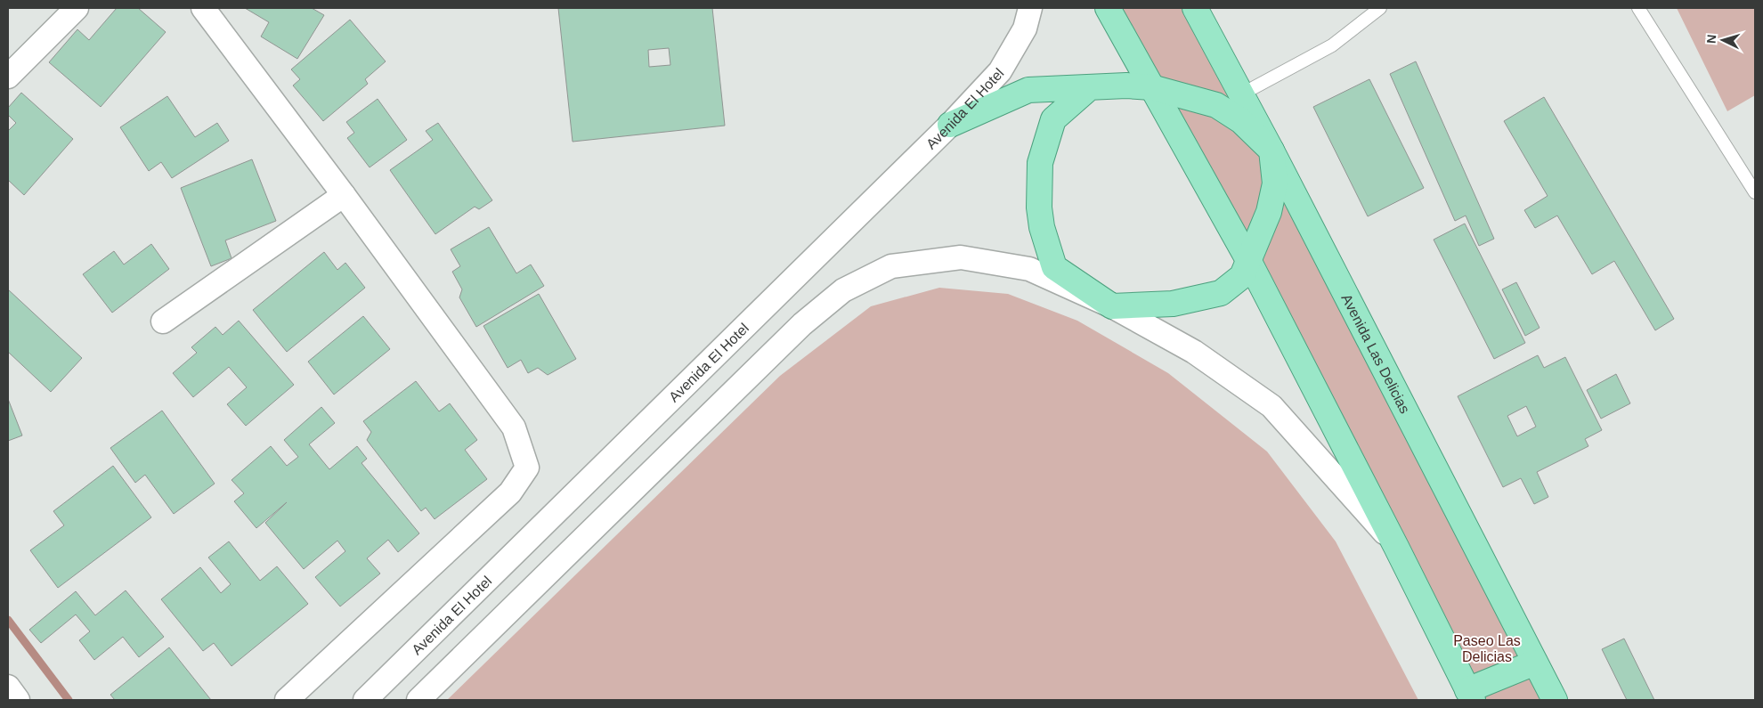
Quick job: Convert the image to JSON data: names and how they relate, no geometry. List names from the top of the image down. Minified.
{"streets":{"main road":["Avenida Las Delicias"],"street":["Avenida El Hotel"]},"parks":["Paseo Las Delicias"],"north":"left"}
